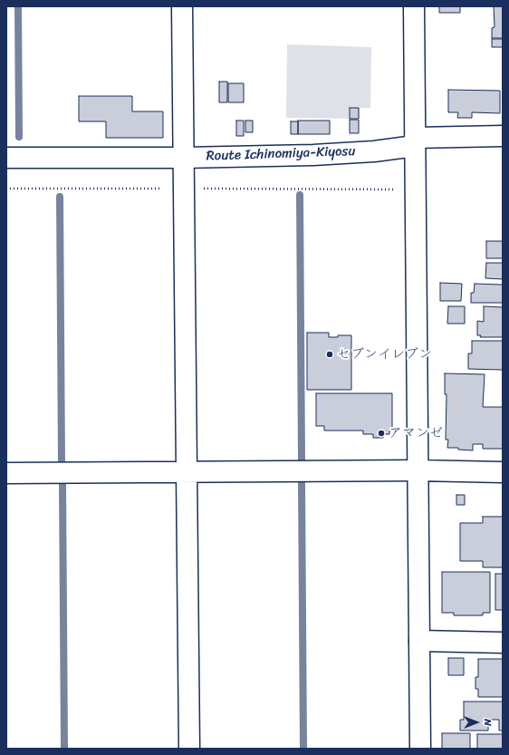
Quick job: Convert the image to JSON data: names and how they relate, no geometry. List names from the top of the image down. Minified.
{"streets":{"street":["Route Ichinomiya-Kiyosu"]},"places":["セブンイレブン","アマンゼ"],"north":"right"}
